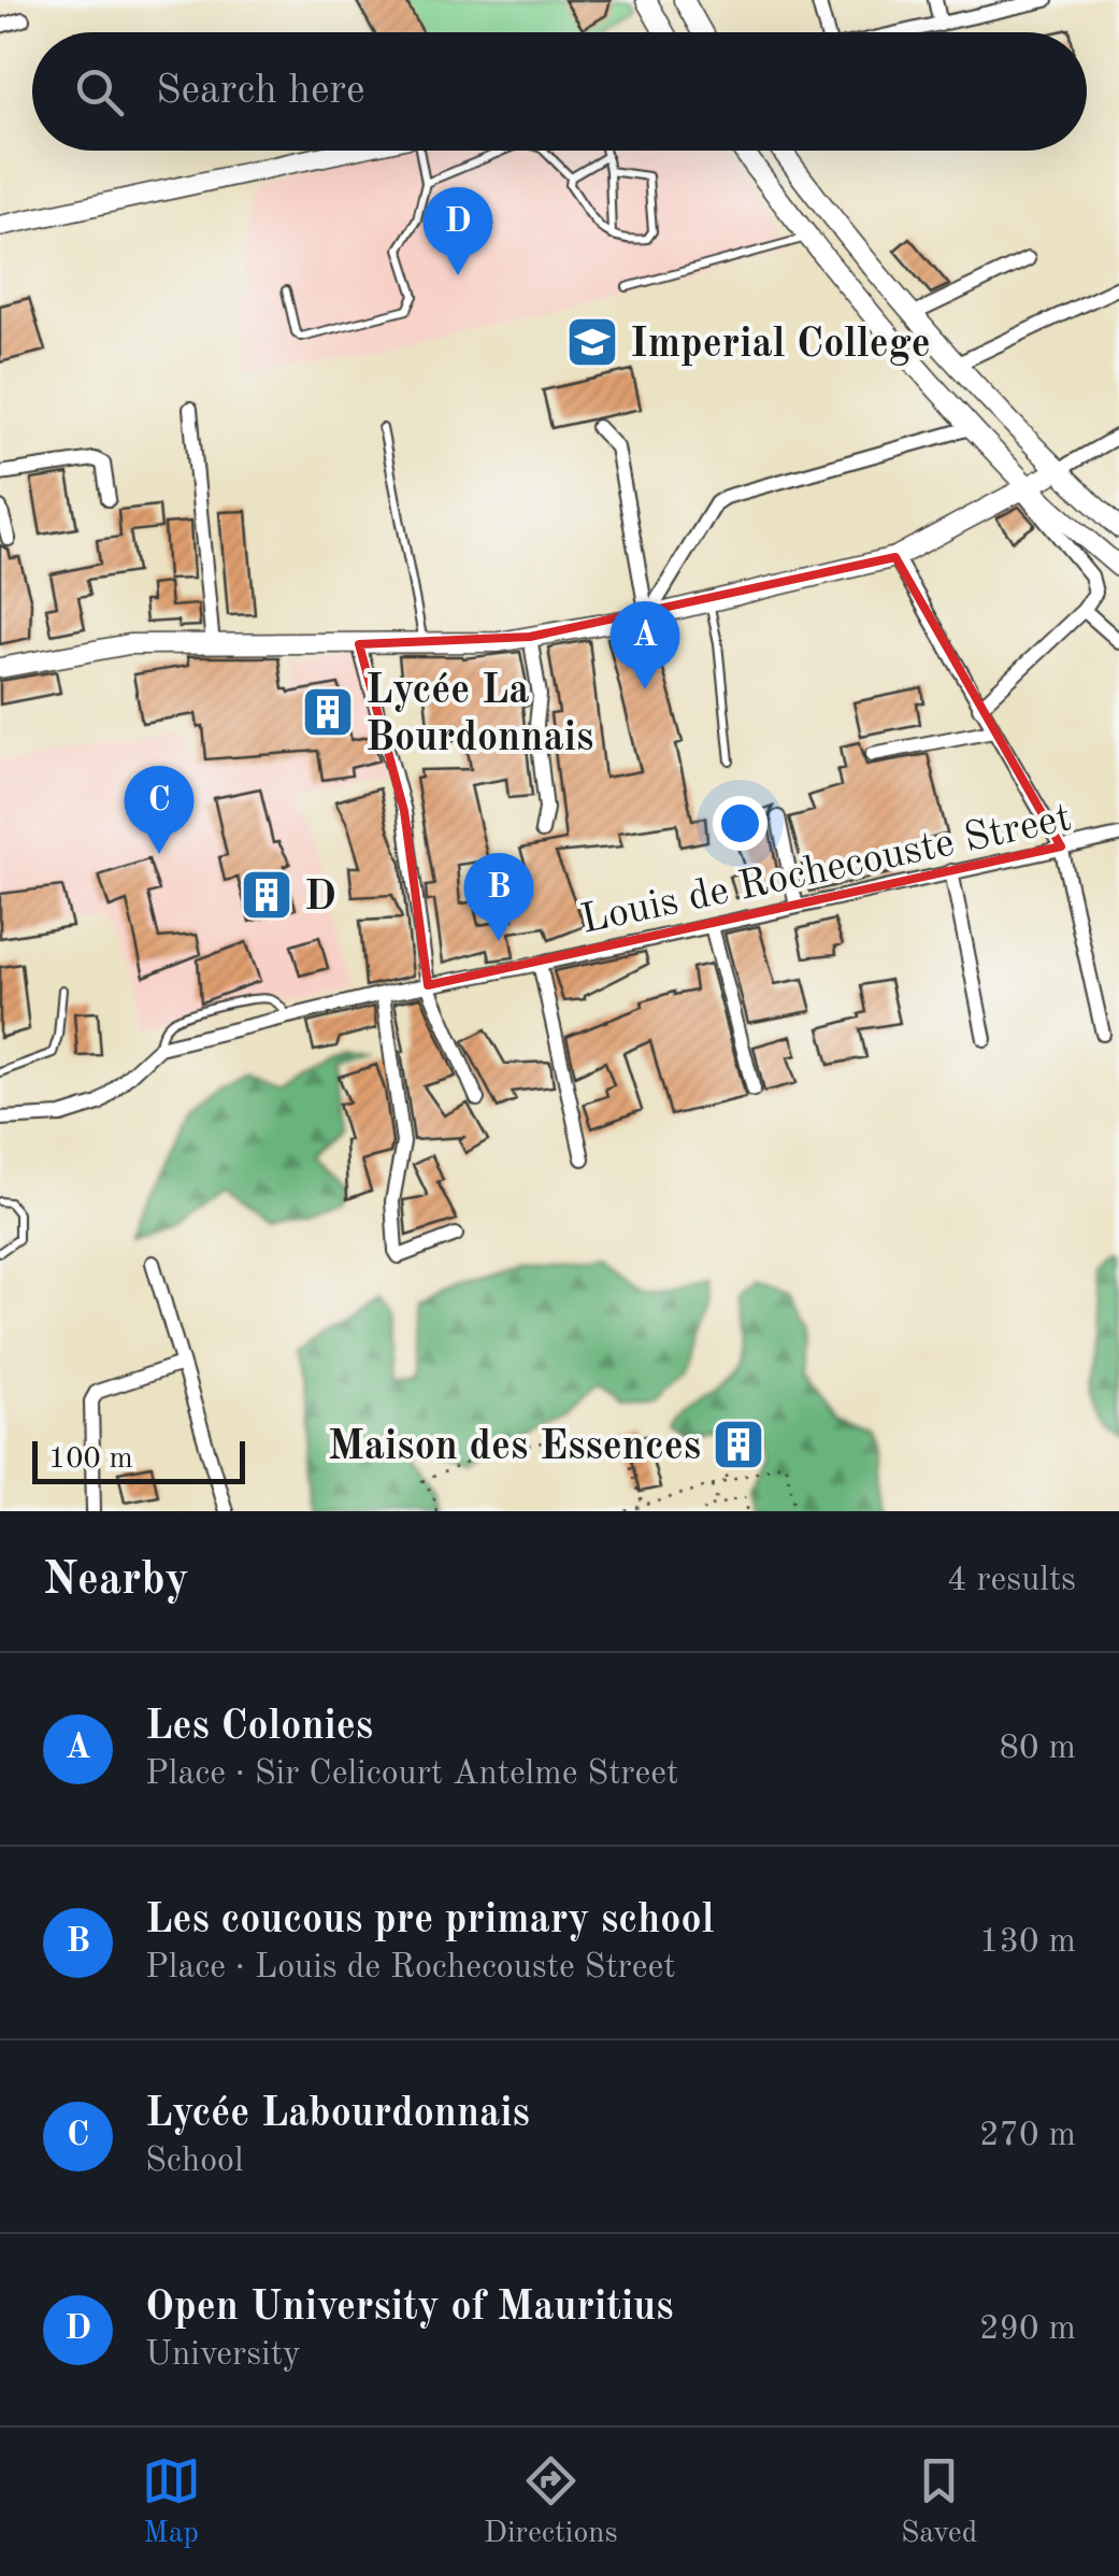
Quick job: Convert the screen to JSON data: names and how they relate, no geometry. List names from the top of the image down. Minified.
{"streets":{"street":["Louis de Rochecouste Street"]},"places":{"school or university":["Imperial College"],"building":["Lycée La Bourdonnais","D","Maison des Essences"]},"scale_bar":"100 m","page":{"search":"Search here","pins":["D","A","C","B"],"scale":"100 m","heading":["Nearby","4 results"],"list":[{"mark":"A","name":"Les Colonies","note":"Place · Sir Celicourt Antelme Street","value":"80 m"},{"mark":"B","name":"Les coucous pre primary school","note":"Place · Louis de Rochecouste Street","value":"130 m"},{"mark":"C","name":"Lycée Labourdonnais","note":"School","value":"270 m"},{"mark":"D","name":"Open University of Mauritius","note":"University","value":"290 m"}],"nav":["Map","Directions","Saved"]}}
